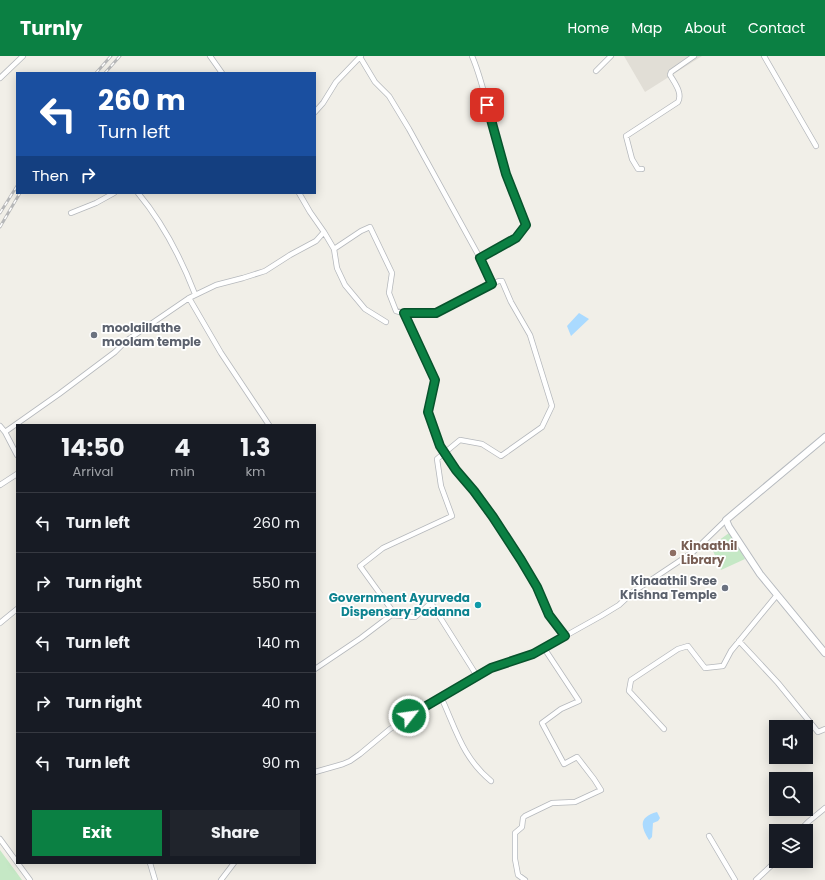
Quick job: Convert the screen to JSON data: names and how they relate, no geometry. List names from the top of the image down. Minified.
{"places":["moolaillathe moolam temple","Kinaathil Library","Kinaathil Sree Krishna Temple","Government Ayurveda Dispensary Padanna"],"page":{"header":"Turnly","nav":["Home","Map","About","Contact"],"turn":["260 m","Turn left"],"then":"Then","eta":["14:50","Arrival","4","min","1.3","km"],"list":[{"name":"Turn left","value":"260 m"},{"name":"Turn right","value":"550 m"},{"name":"Turn left","value":"140 m"},{"name":"Turn right","value":"40 m"},{"name":"Turn left","value":"90 m"}],"buttons":["Exit","Share"]}}
